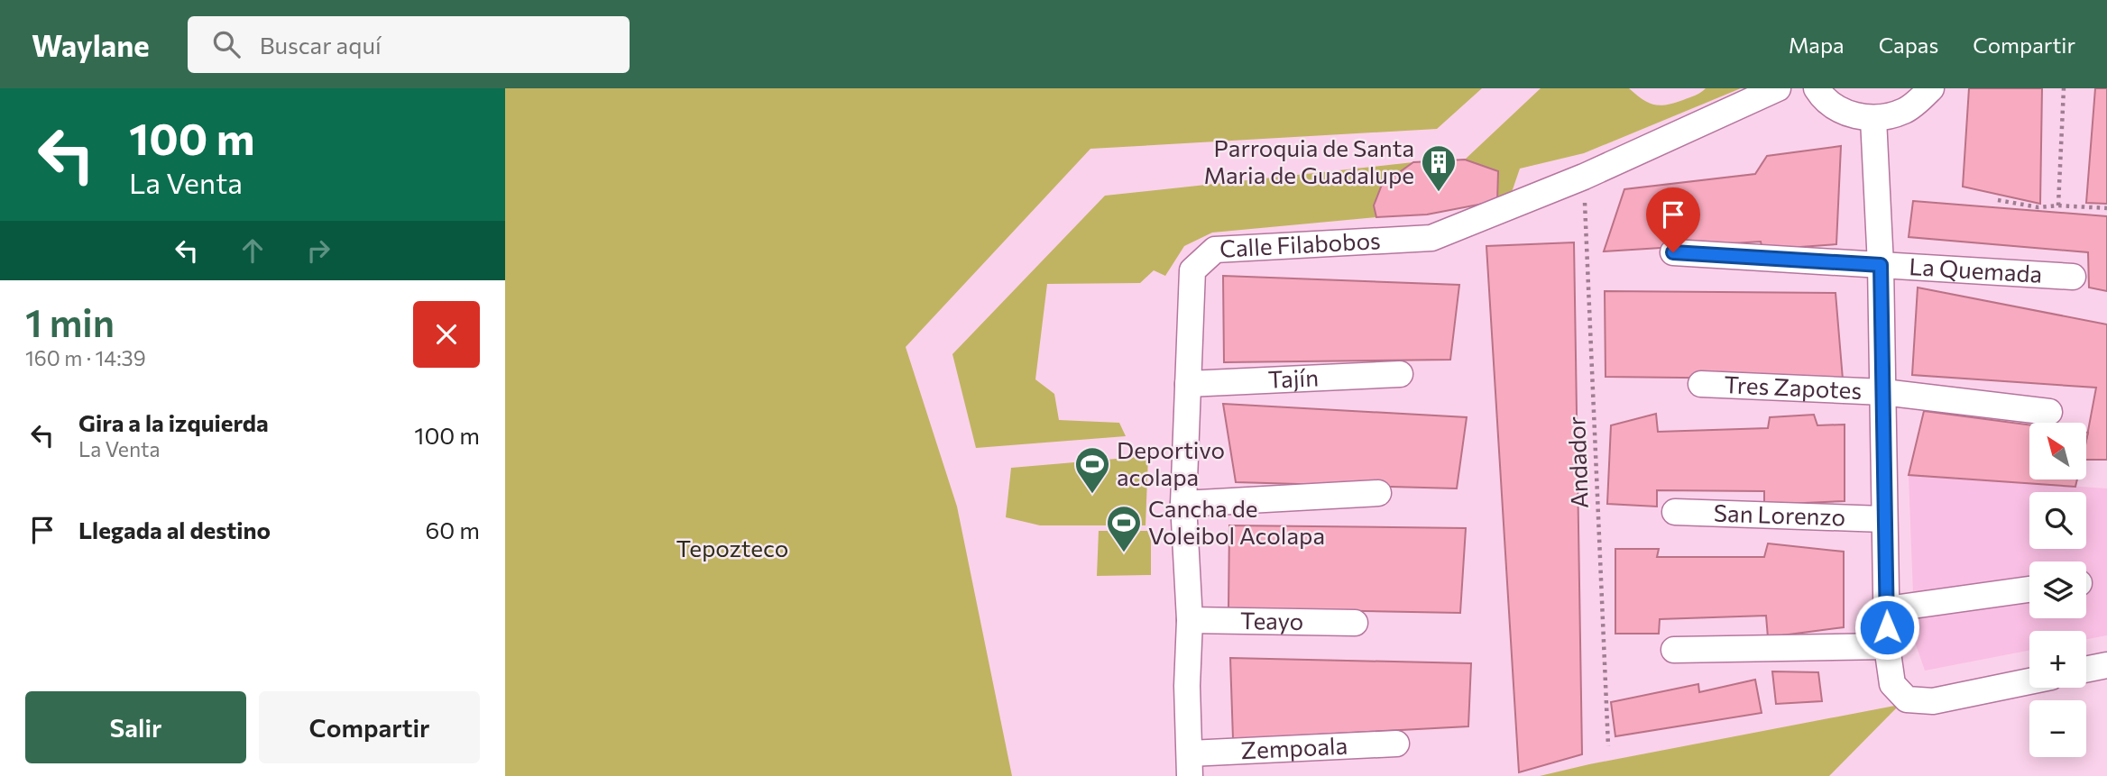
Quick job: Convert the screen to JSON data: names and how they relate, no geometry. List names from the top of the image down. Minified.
{"streets":{"street":["Calle Filabobos","La Quemada","Tajín","Tres Zapotes","San Lorenzo","Teayo","Zempoala"],"path":["Andador"]},"crossings":[["Calle Filabobos","Tajín"],["Calle Filabobos","Andador"],["Calle Filabobos","Teayo"],["Calle Filabobos","Zempoala"]],"parks":["Tepozteco"],"places":{"building":["Parroquia de Santa Maria de Guadalupe"],"sports":["Deportivo acolapa","Cancha de Voleibol Acolapa"]},"north":"top left","page":{"header":"Waylane","search":"Buscar aquí","nav":["Mapa","Capas","Compartir"],"turn":["100 m","La Venta"],"heading":["1 min","160 m · 14:39"],"list":[{"name":"Gira a la izquierda","note":"La Venta","value":"100 m"},{"name":"Llegada al destino","value":"60 m"}],"map_buttons":["+","−"],"buttons":["Salir","Compartir"]}}
